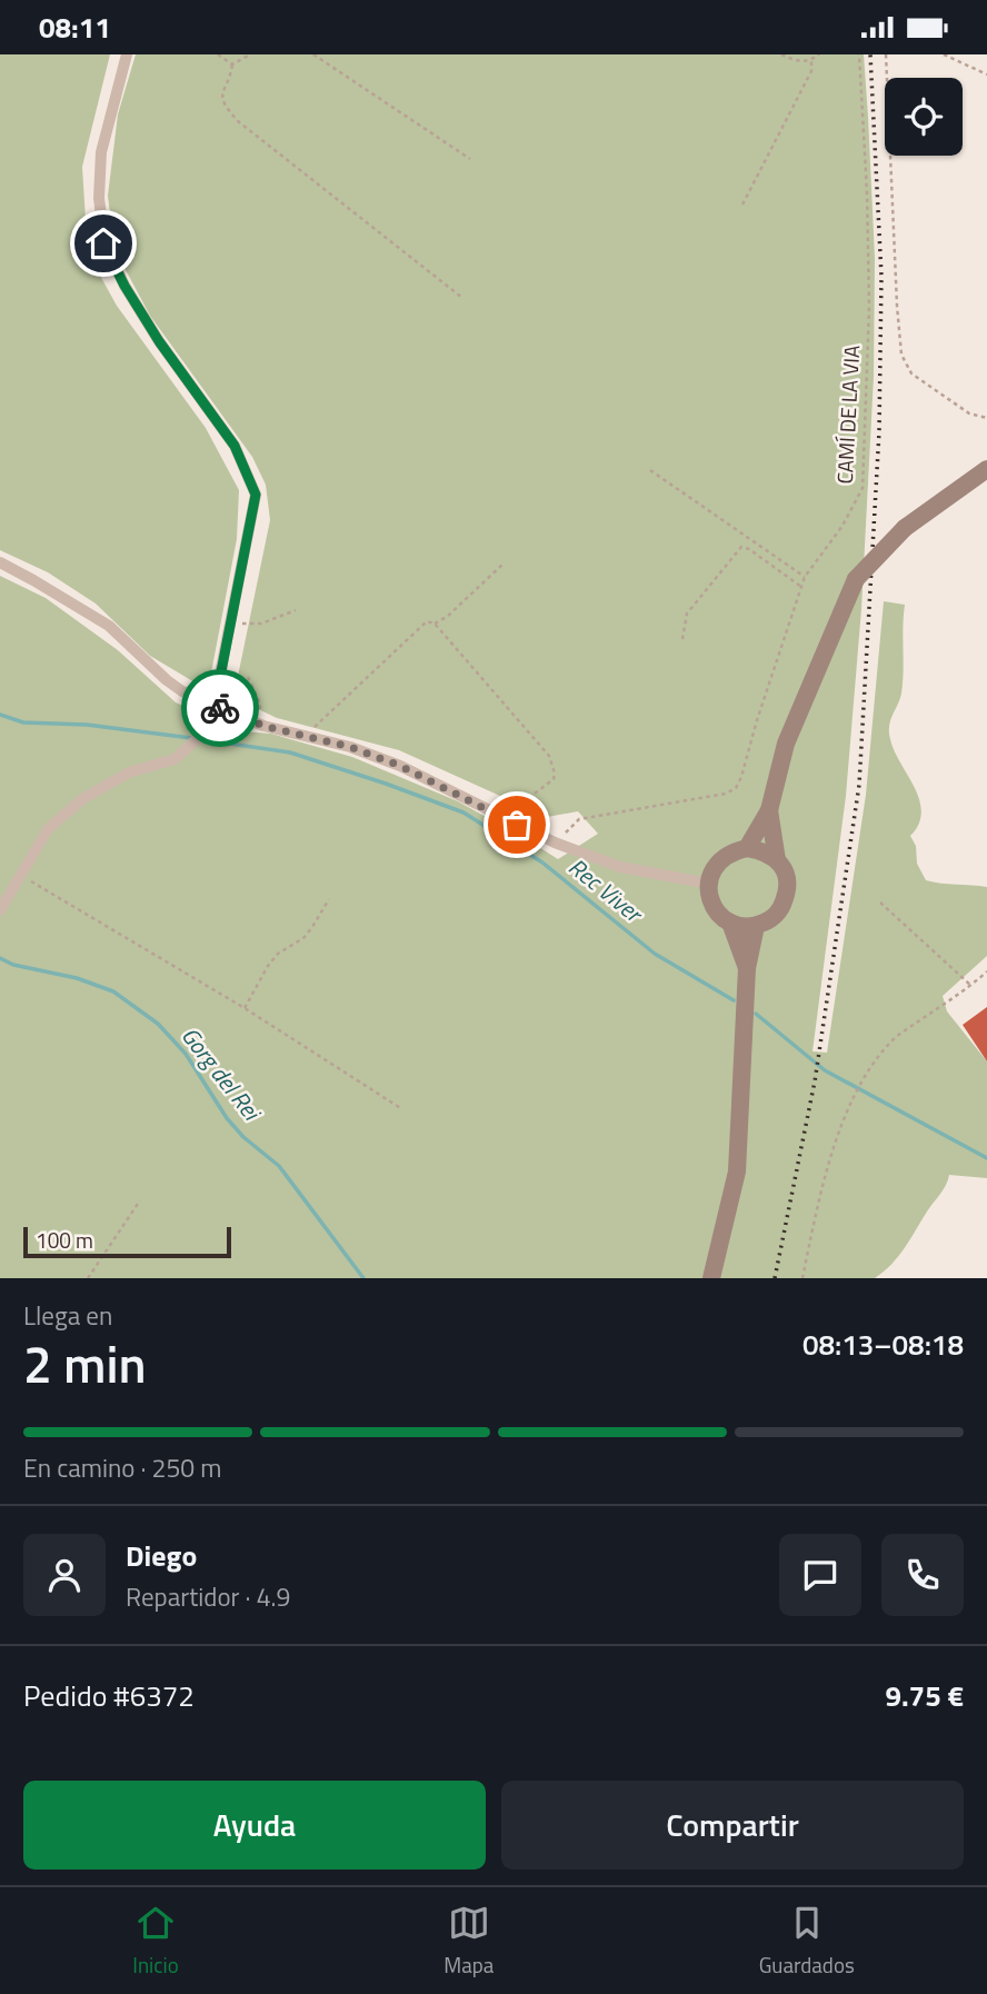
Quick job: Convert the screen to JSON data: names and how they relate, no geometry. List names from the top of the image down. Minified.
{"streets":{"path":["CAMÍ DE LA VIA"]},"water":["Rec Viver","Gorg del Rei"],"scale_bar":"100 m","page":{"status":"08:11","scale":"100 m","heading":["2 min","Llega en","08:13–08:18"],"panel":["Diego","Repartidor · 4.9","Pedido #6372","9.75 €"],"bar":"En camino · 250 m","buttons":["Ayuda","Compartir"],"tabs":["Inicio","Mapa","Guardados"]}}
